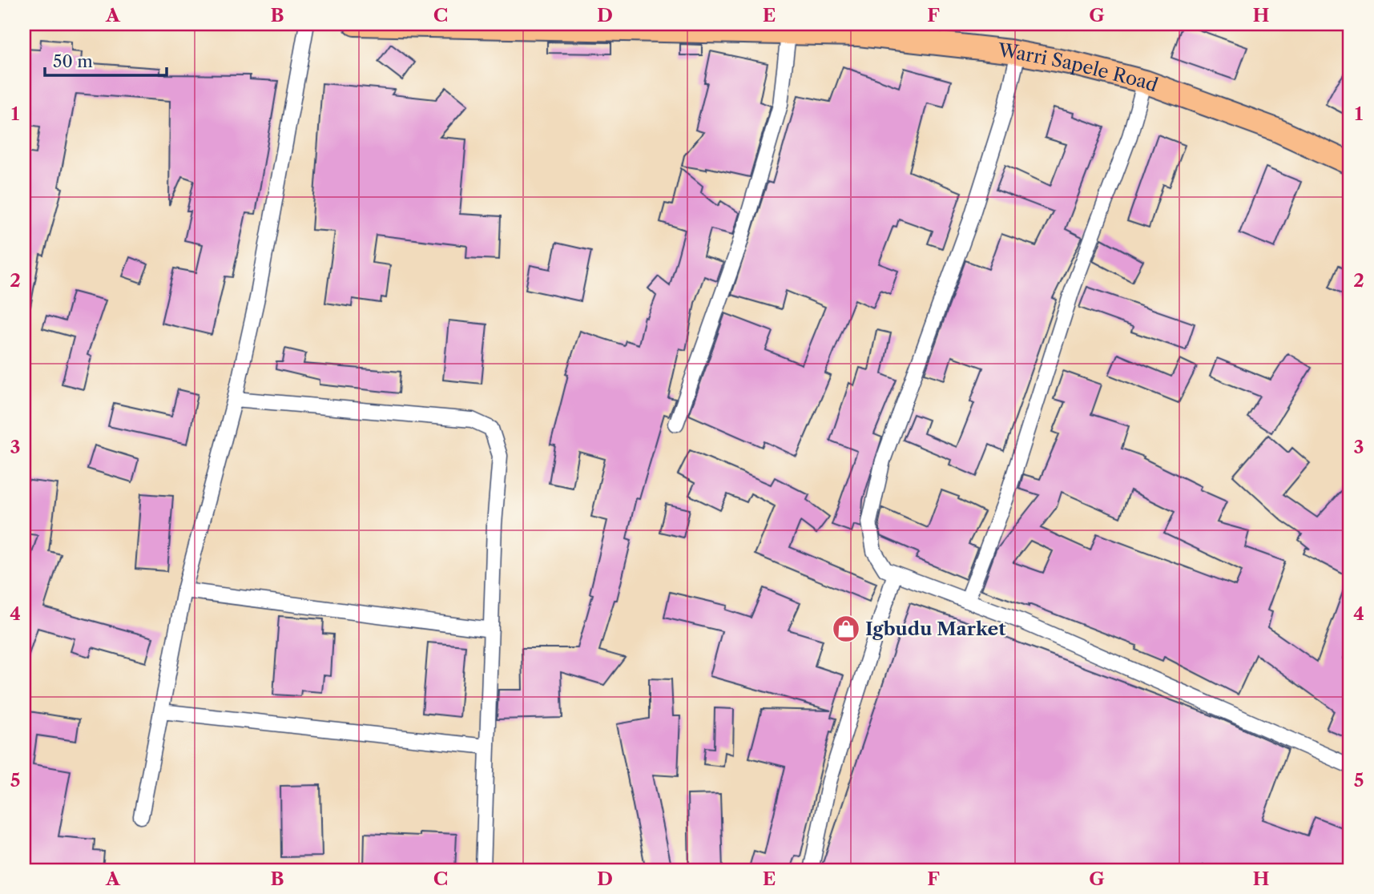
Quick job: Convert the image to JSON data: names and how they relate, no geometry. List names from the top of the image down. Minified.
{"streets":{"highway":["Warri Sapele Road"]},"places":{"shop":["Igbudu Market"]},"scale_bar":"50 m","grid":{"columns":["A","B","C","D","E","F","G","H"],"rows":["1","2","3","4","5"]}}
